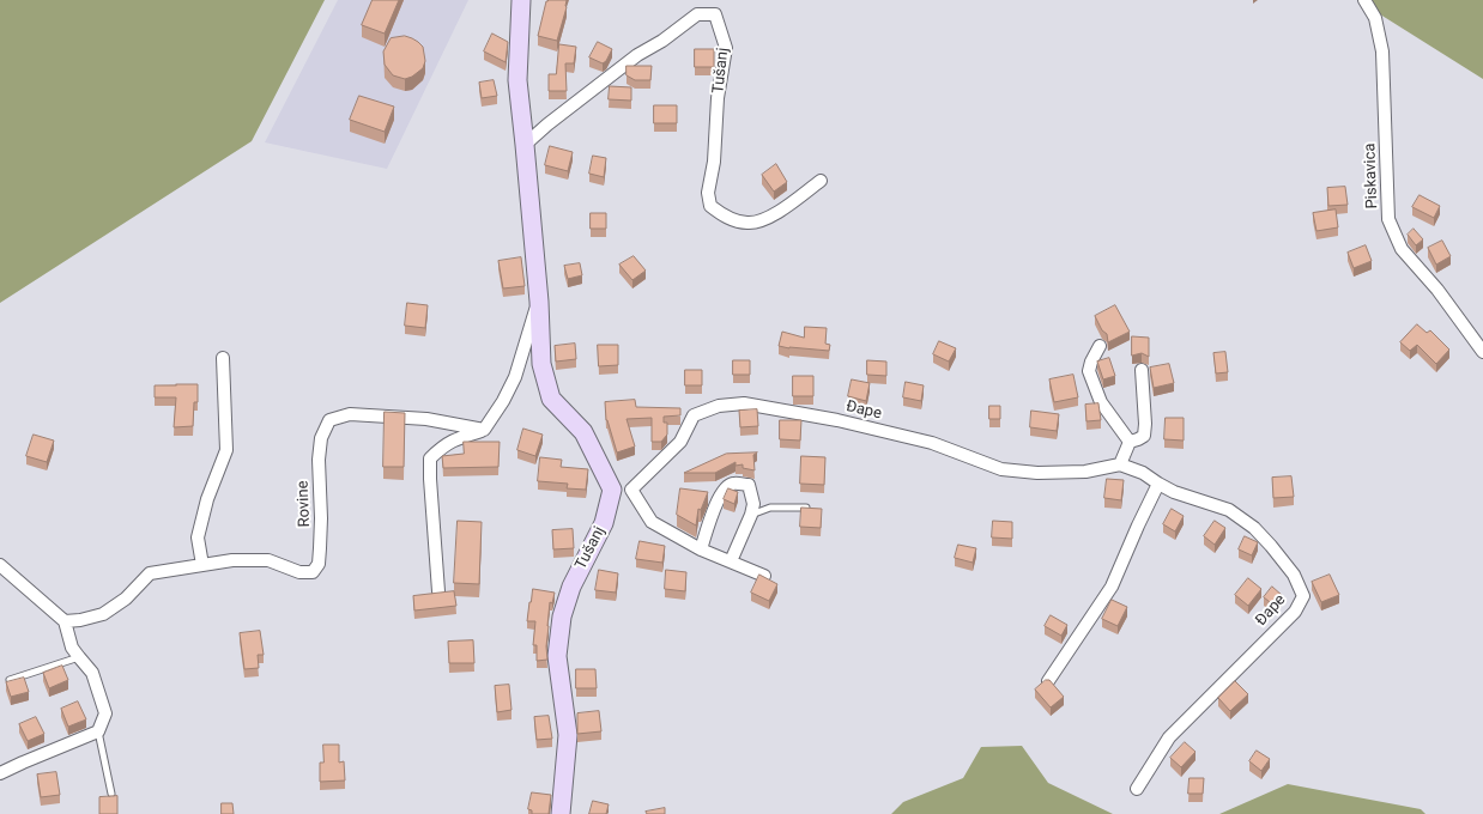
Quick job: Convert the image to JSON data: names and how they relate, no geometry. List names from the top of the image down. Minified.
{"streets":{"street":["Tušanj","Piskavica","Đape","Rovine"]}}
